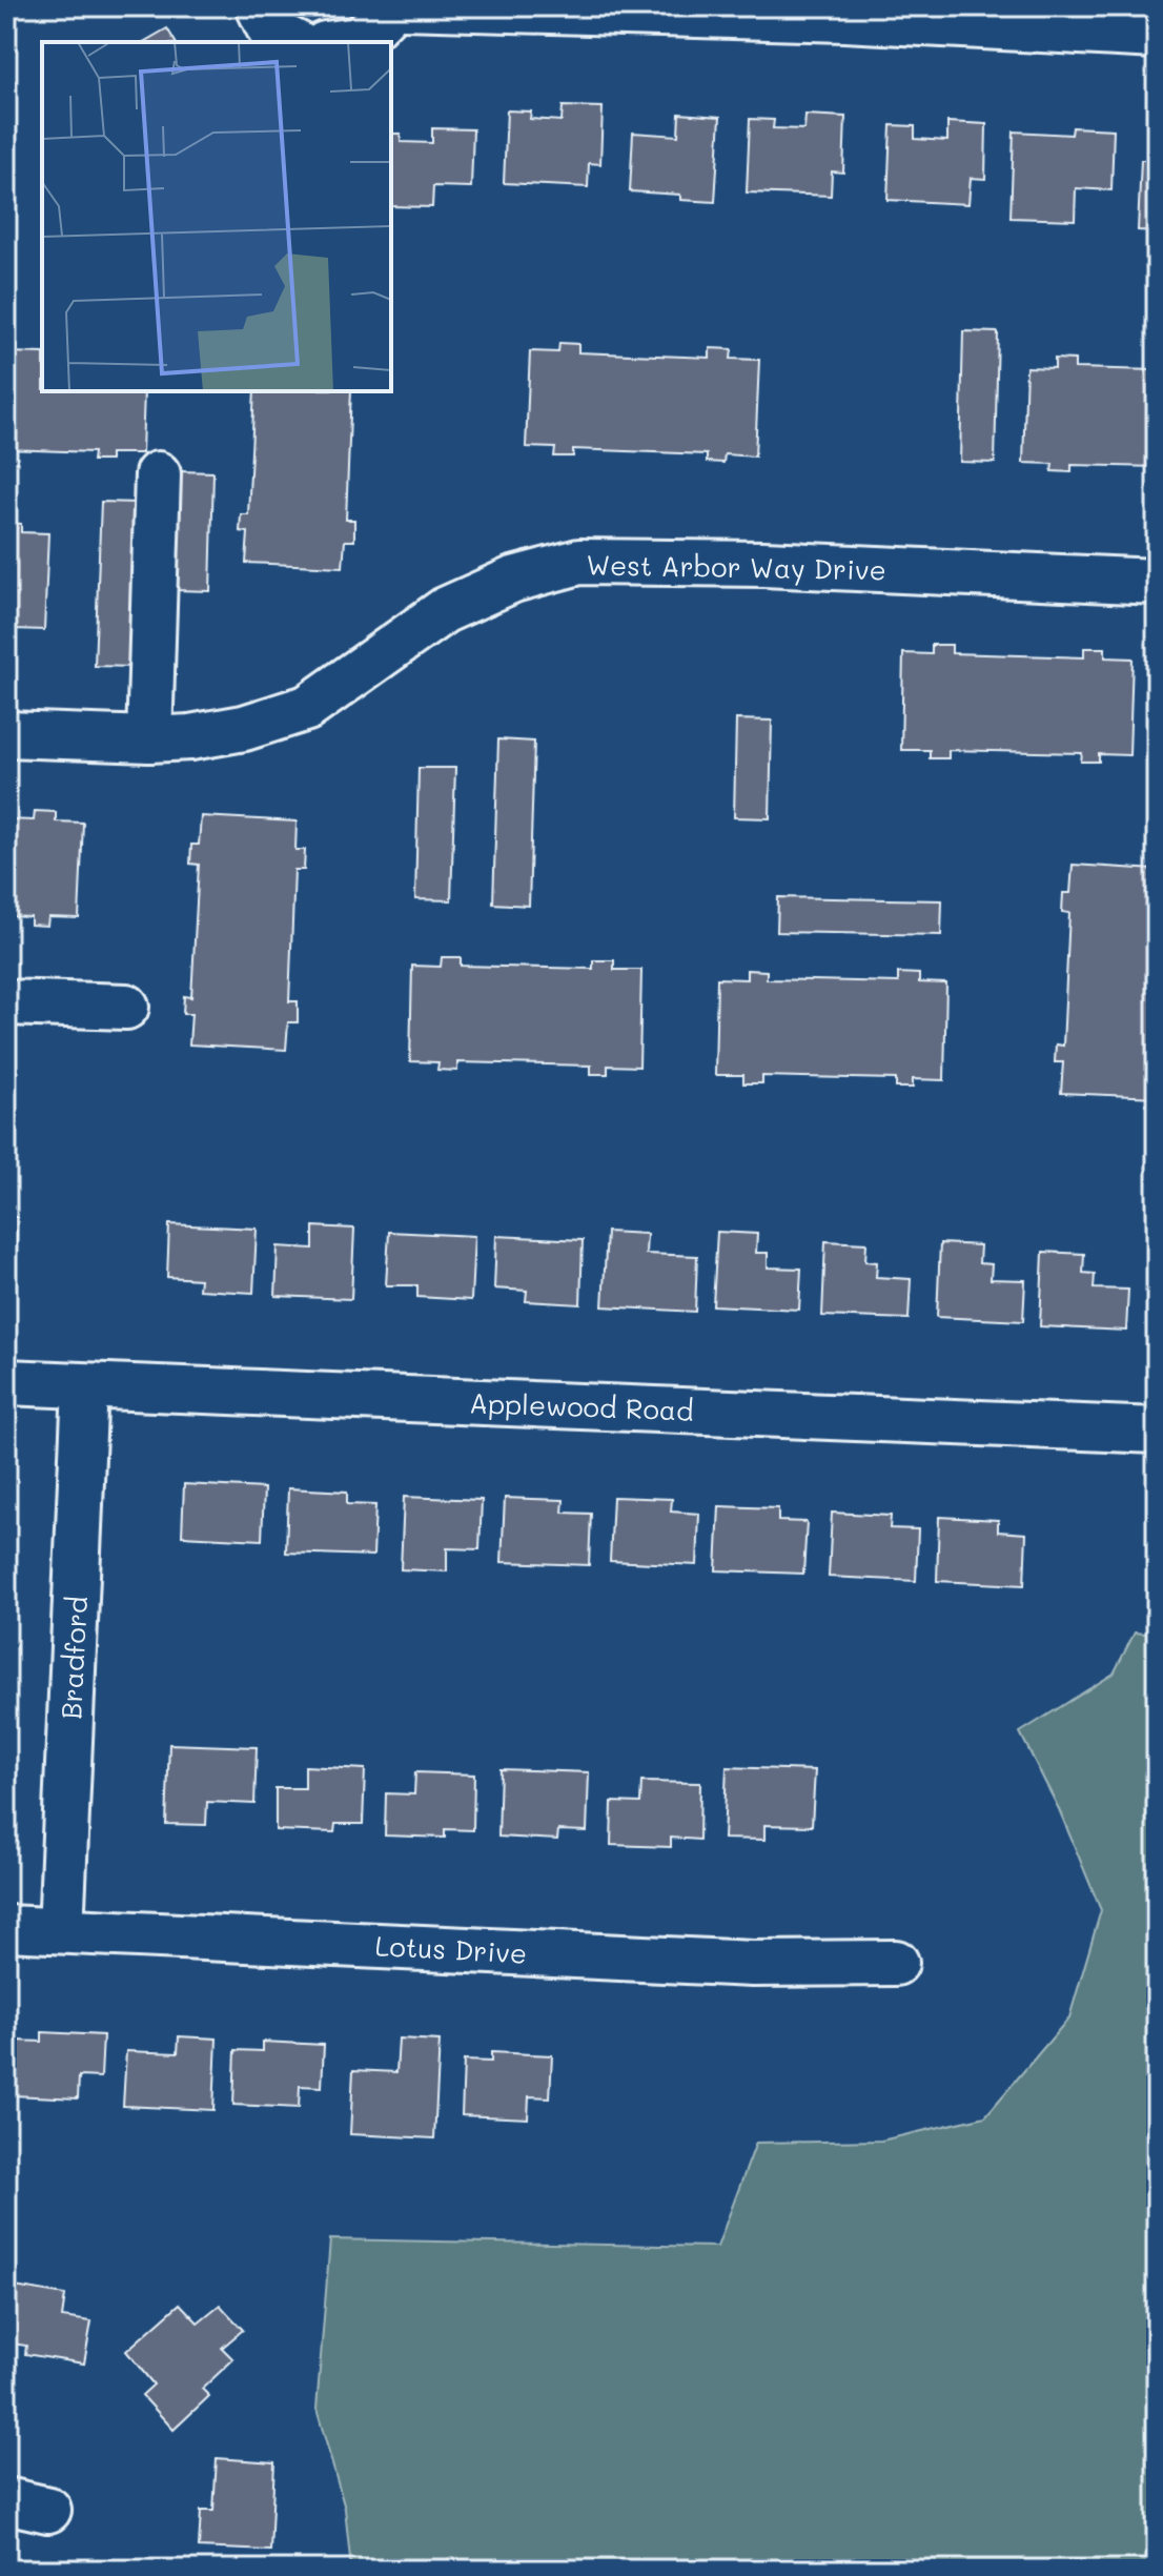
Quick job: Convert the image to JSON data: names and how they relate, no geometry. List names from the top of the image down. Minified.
{"streets":{"street":["West Arbor Way Drive","Applewood Road","Bradford","Lotus Drive"]},"crossings":[["Applewood Road","Bradford"],["Bradford","Lotus Drive"]]}
